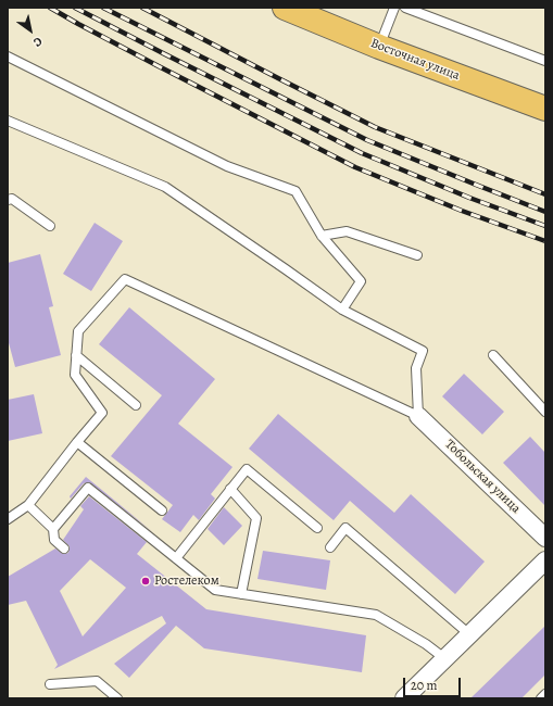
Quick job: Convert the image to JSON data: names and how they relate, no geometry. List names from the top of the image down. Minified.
{"streets":{"main road":["Восточная улица"],"street":["Тобольская улица"]},"places":["Ростелеком"],"scale_bar":"20 m","north":"bottom right"}
